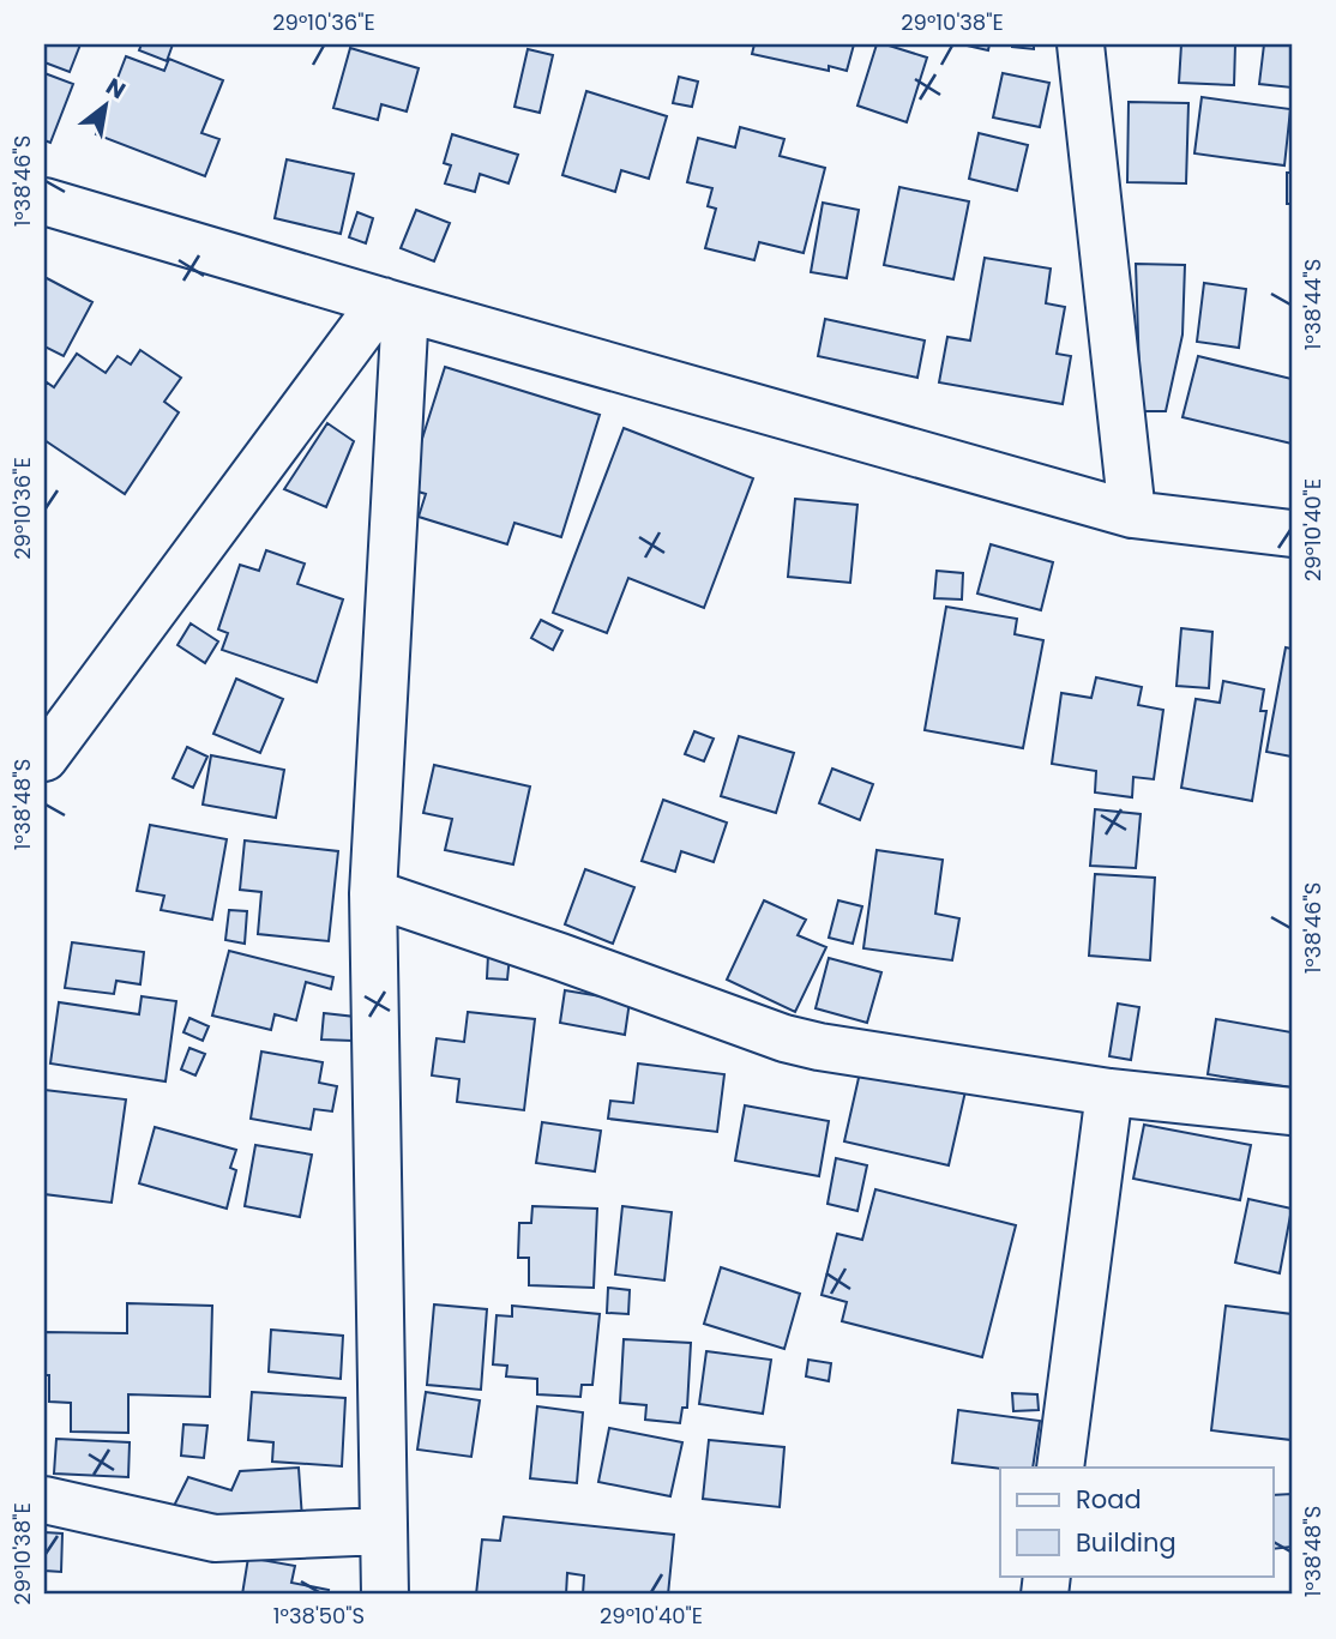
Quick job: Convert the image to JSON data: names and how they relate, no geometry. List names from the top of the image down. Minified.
{"legend":["Road","Building"],"north":"top right","coordinates":["29°10'36\"E","29°10'38\"E","1°38'46\"S","1°38'44\"S","29°10'40\"E","1°38'48\"S","1°38'50\"S"]}
